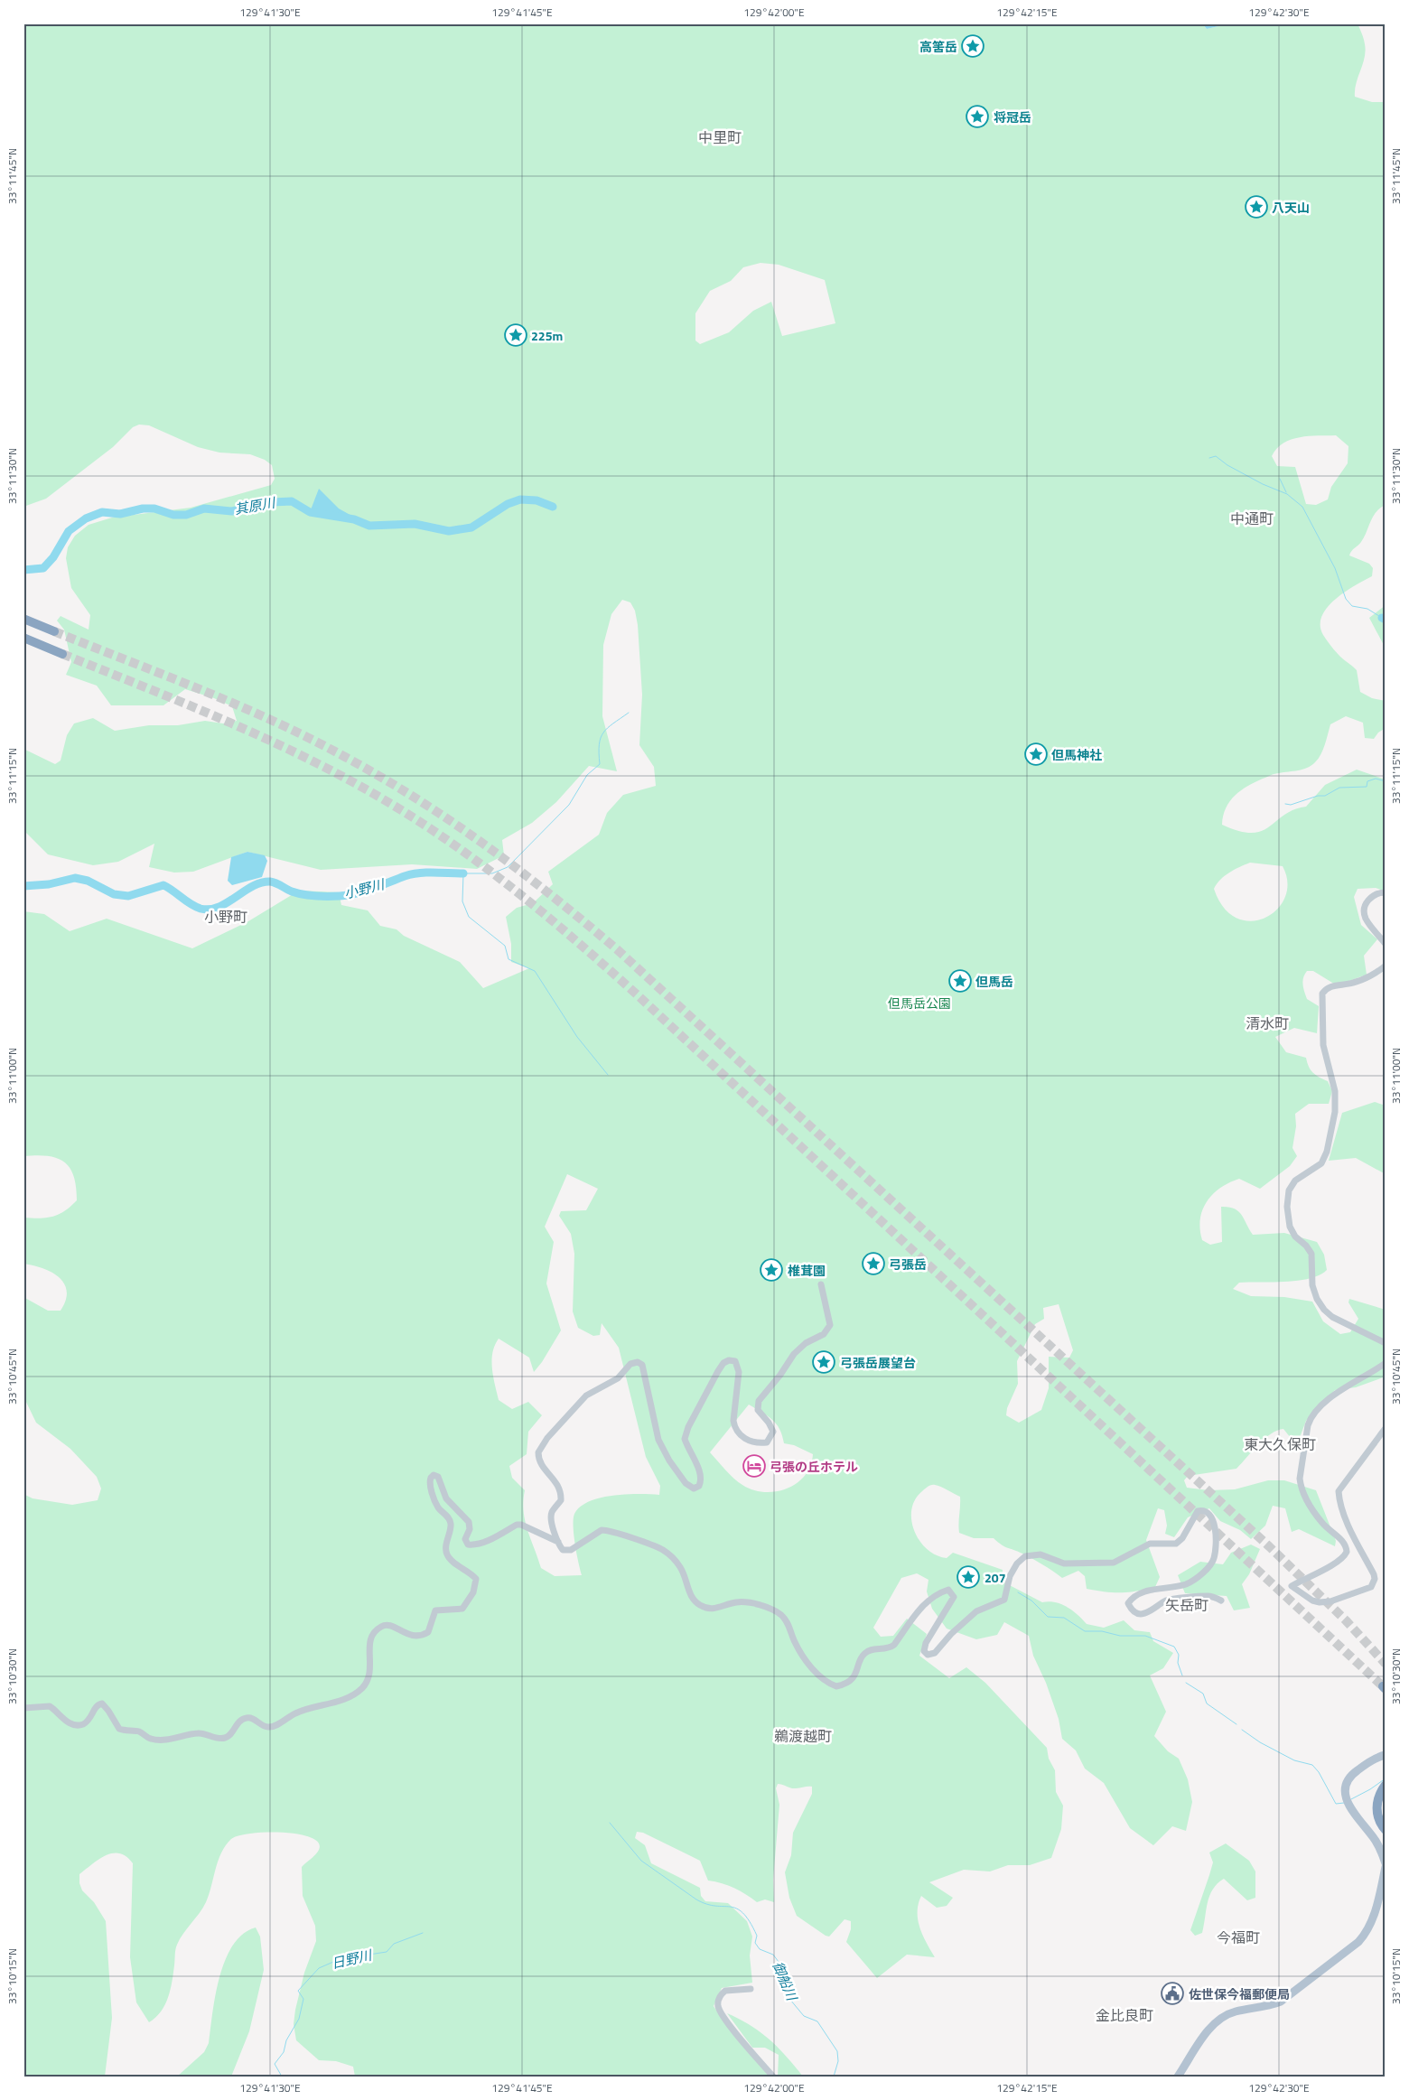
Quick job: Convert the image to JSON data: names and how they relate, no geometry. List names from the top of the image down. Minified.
{"districts":["中里町","中通町","小野町","清水町","東大久保町","矢岳町","鵜渡越町","今福町","金比良町"],"water":["其原川","小野川","日野川","御船川"],"parks":["但馬岳公園"],"places":{"place":["高筈岳","将冠岳","八天山","225m","但馬神社","但馬岳","弓張岳","椎茸園","弓張岳展望台","207"],"hotel":["弓張の丘ホテル"],"public building":["佐世保今福郵便局"]},"coordinates":["129°41'30\"E","129°41'45\"E","129°42'00\"E","129°42'15\"E","129°42'30\"E","33°11'45\"N","33°11'30\"N","33°11'15\"N","33°11'00\"N","33°10'45\"N","33°10'30\"N","33°10'15\"N"]}
